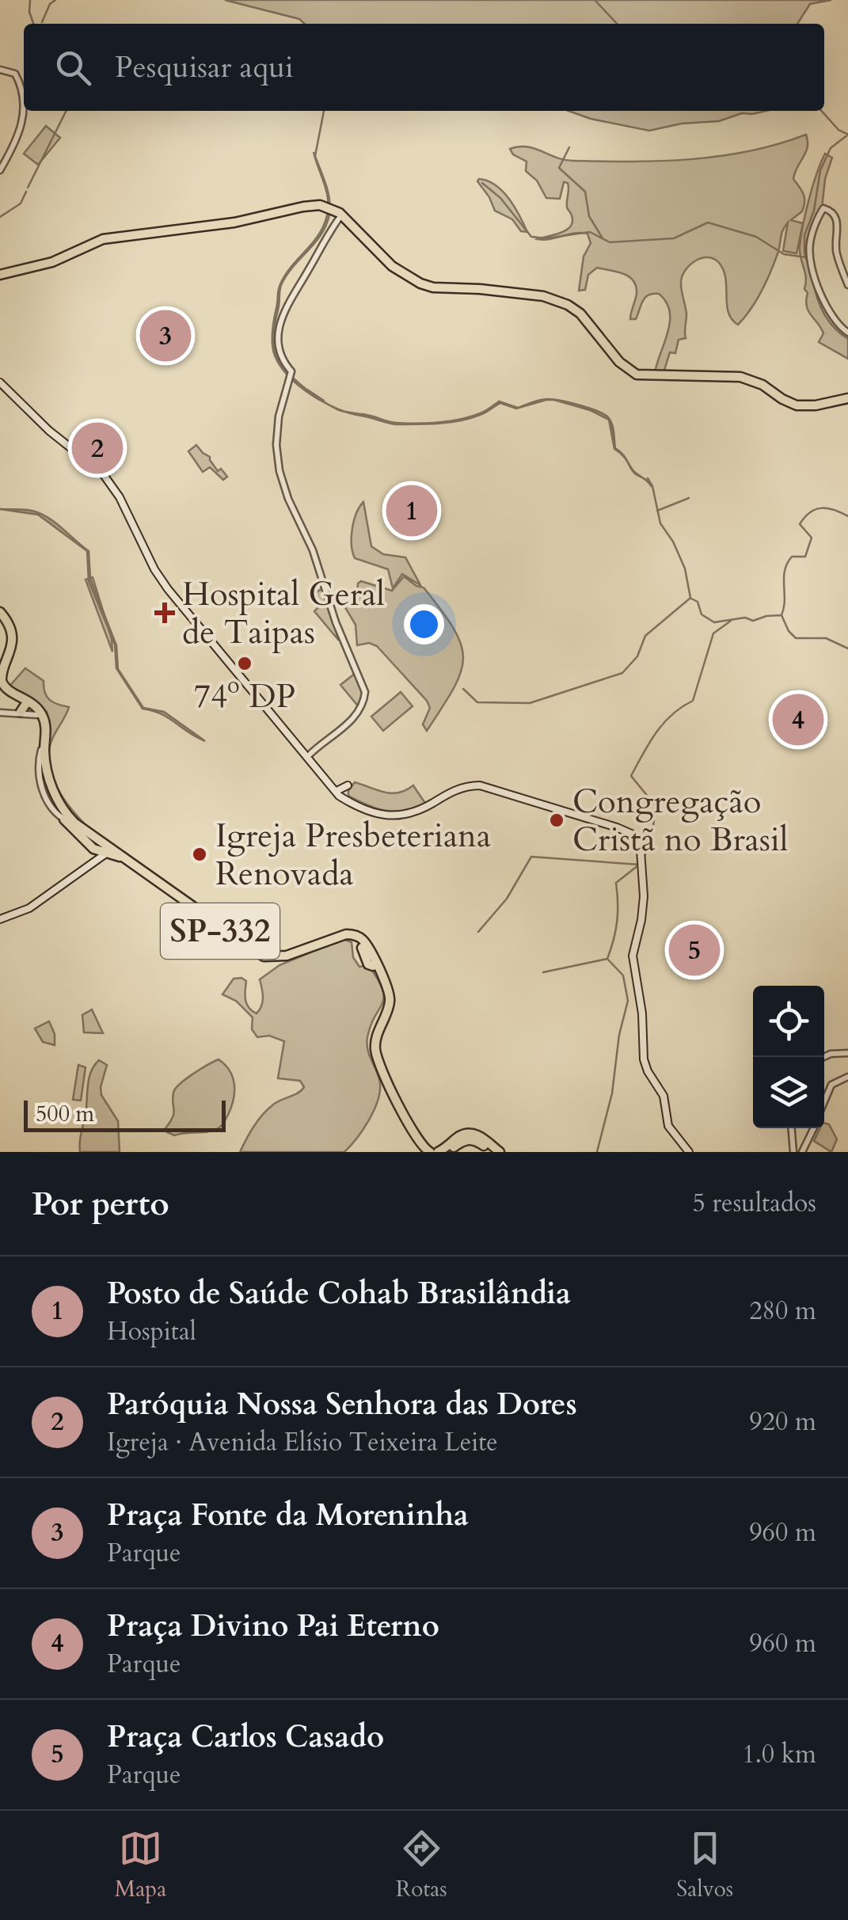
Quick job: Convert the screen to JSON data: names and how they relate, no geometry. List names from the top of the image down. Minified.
{"streets":{"main road":["SP-332"]},"places":{"health":["Hospital Geral de Taipas"],"other":["74º DP","Congregação Cristã no Brasil","Igreja Presbeteriana Renovada"]},"scale_bar":"500 m","page":{"search":"Pesquisar aqui","pins":["3","2","1","4","5"],"scale":"500 m","heading":["Por perto","5 resultados"],"list":[{"mark":"1","name":"Posto de Saúde Cohab Brasilândia","note":"Hospital","value":"280 m"},{"mark":"2","name":"Paróquia Nossa Senhora das Dores","note":"Igreja · Avenida Elísio Teixeira Leite","value":"920 m"},{"mark":"3","name":"Praça Fonte da Moreninha","note":"Parque","value":"960 m"},{"mark":"4","name":"Praça Divino Pai Eterno","note":"Parque","value":"960 m"},{"mark":"5","name":"Praça Carlos Casado","note":"Parque","value":"1.0 km"}],"nav":["Mapa","Rotas","Salvos"]}}
